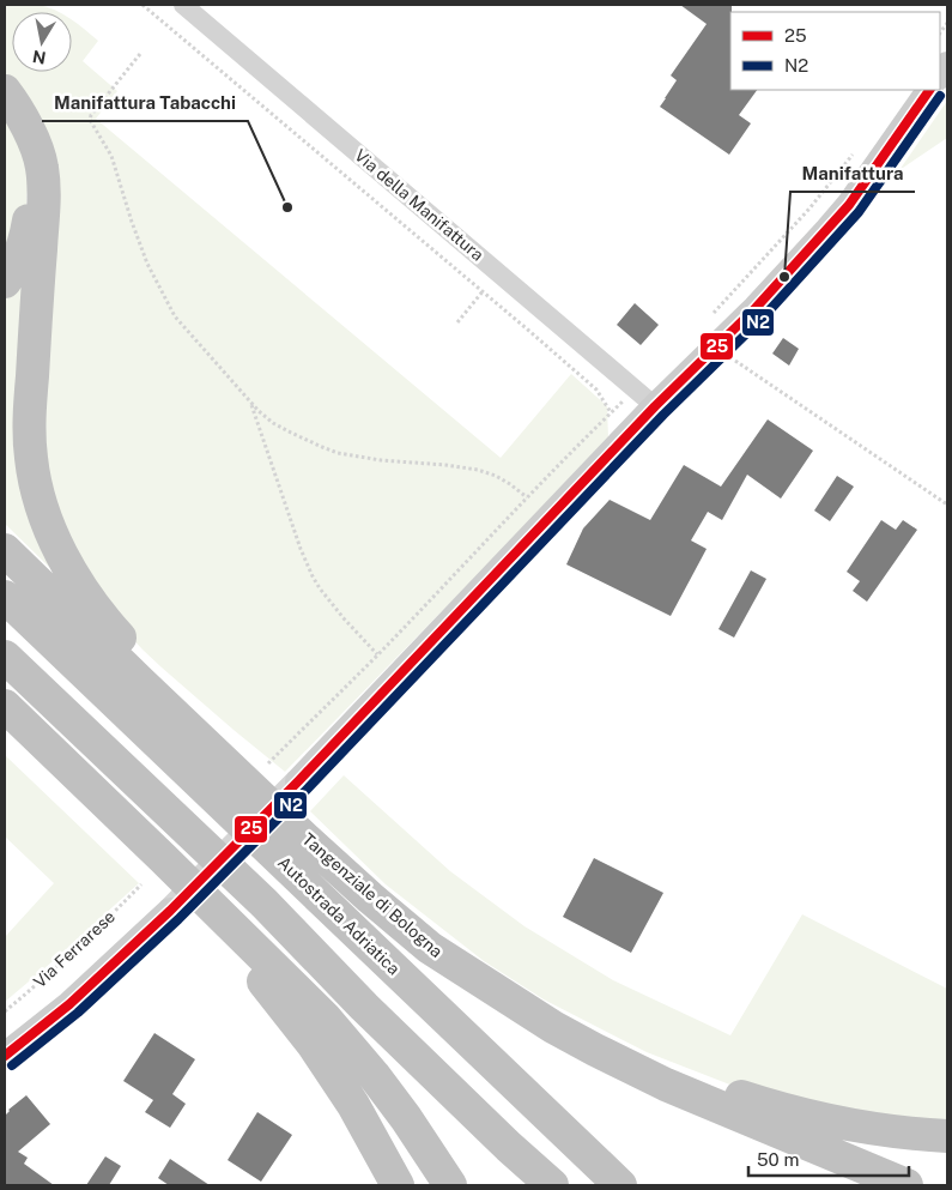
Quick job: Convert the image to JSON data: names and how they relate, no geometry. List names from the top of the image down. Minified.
{"streets":{"highway":["Tangenziale di Bologna","Autostrada Adriatica"],"street":["Via della Manifattura"],"path":["Via Ferrarese"]},"places":["Manifattura Tabacchi","Manifattura"],"lines":["transit line 25","transit line N2"],"legend":["25","N2"],"scale_bar":"50 m","north":"bottom"}
